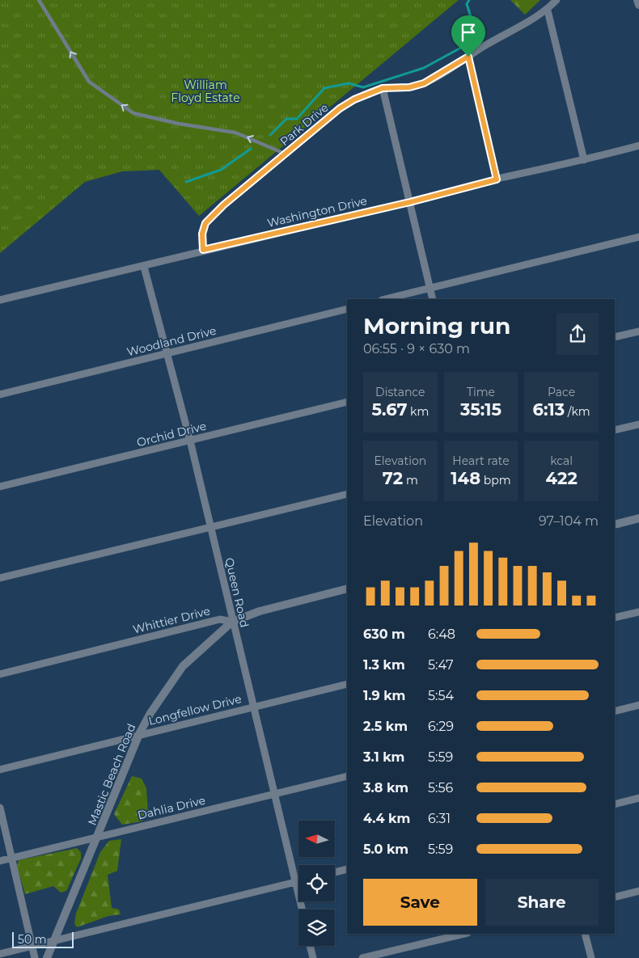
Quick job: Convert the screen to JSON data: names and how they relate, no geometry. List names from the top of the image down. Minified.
{"streets":{"street":["Park Drive","Washington Drive","Woodland Drive","Orchid Drive","Queen Road","Whittier Drive","Longfellow Drive","Mastic Beach Road","Dahlia Drive"]},"crossings":[["Park Drive","Washington Drive"],["Washington Drive","Queen Road"],["Woodland Drive","Queen Road"],["Orchid Drive","Queen Road"],["Queen Road","Whittier Drive"],["Queen Road","Longfellow Drive"],["Queen Road","Mastic Beach Road"],["Queen Road","Dahlia Drive"],["Whittier Drive","Mastic Beach Road"],["Longfellow Drive","Mastic Beach Road"],["Mastic Beach Road","Dahlia Drive"]],"parks":["William Floyd Estate"],"scale_bar":"50 m","north":"left","page":{"heading":["Morning run","06:55 · 9 × 630 m"],"stats":[["Distance","5.67 km"],["Time","35:15"],["Pace","6:13 /km"],["Elevation","72 m"],["Heart rate","148 bpm"],["kcal","422"]],"chart":["Elevation","97–104 m"],"list":[{"name":"630 m","note":"6:48"},{"name":"1.3 km","note":"5:47"},{"name":"1.9 km","note":"5:54"},{"name":"2.5 km","note":"6:29"},{"name":"3.1 km","note":"5:59"},{"name":"3.8 km","note":"5:56"},{"name":"4.4 km","note":"6:31"},{"name":"5.0 km","note":"5:59"}],"buttons":["Save","Share"],"scale":"50 m"}}
